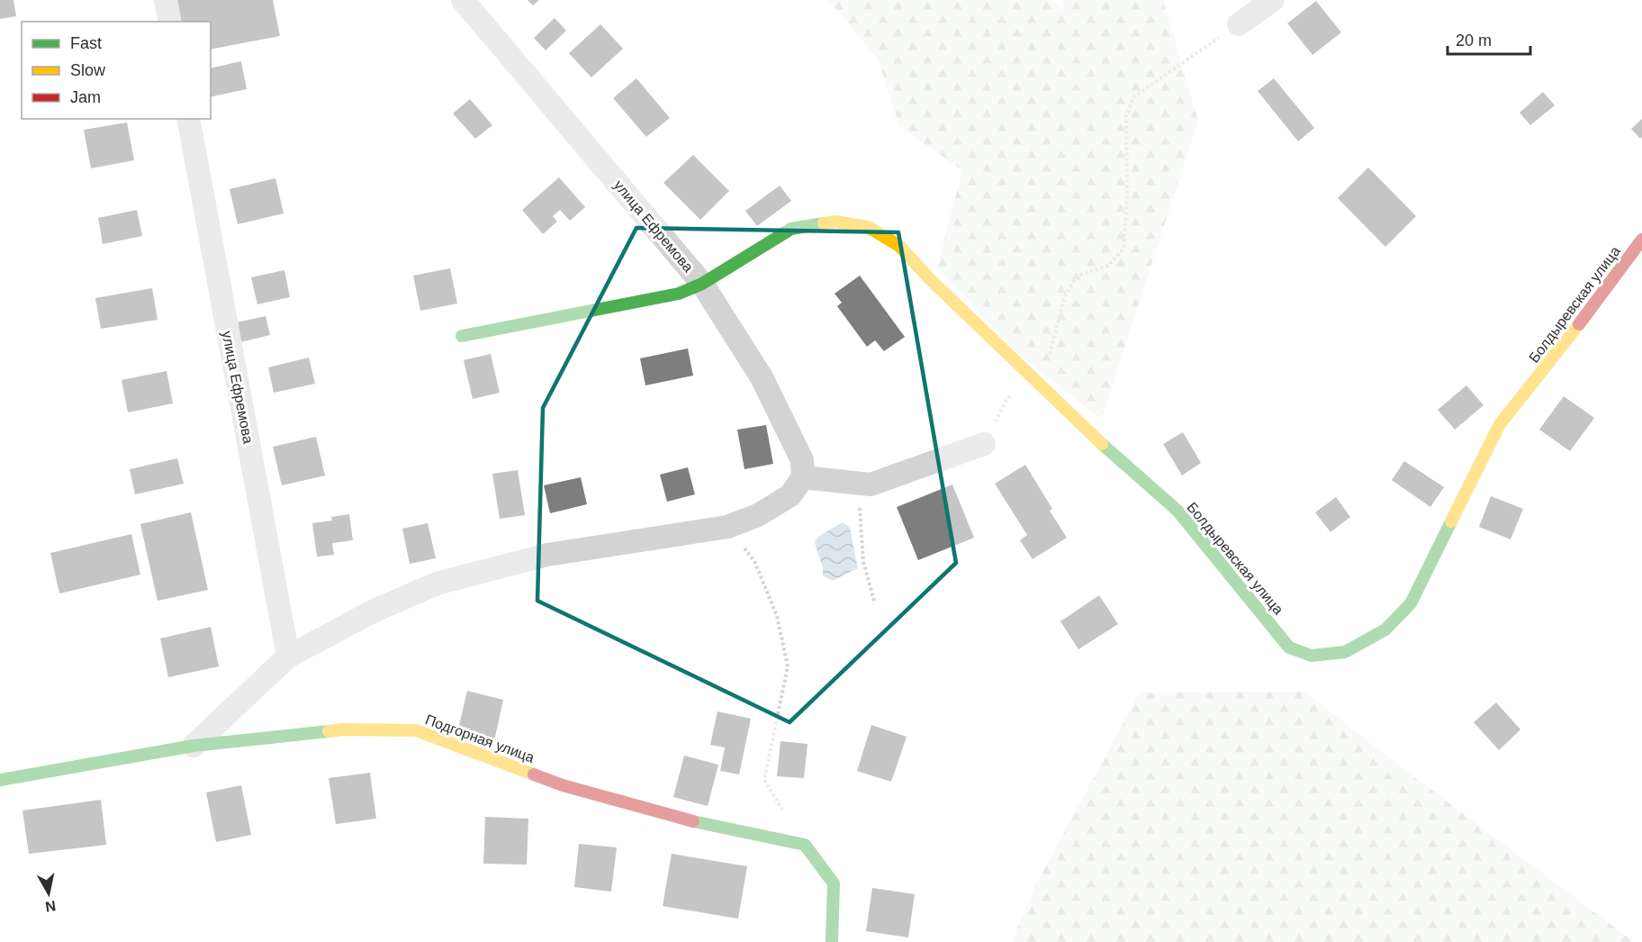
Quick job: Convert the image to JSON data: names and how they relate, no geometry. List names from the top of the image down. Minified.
{"streets":{"street":["улица Ефремова","Болдыревская улица","Подгорная улица"]},"crossings":[["улица Ефремова","Болдыревская улица"]],"legend":["Fast","Slow","Jam"],"scale_bar":"20 m","north":"bottom"}
